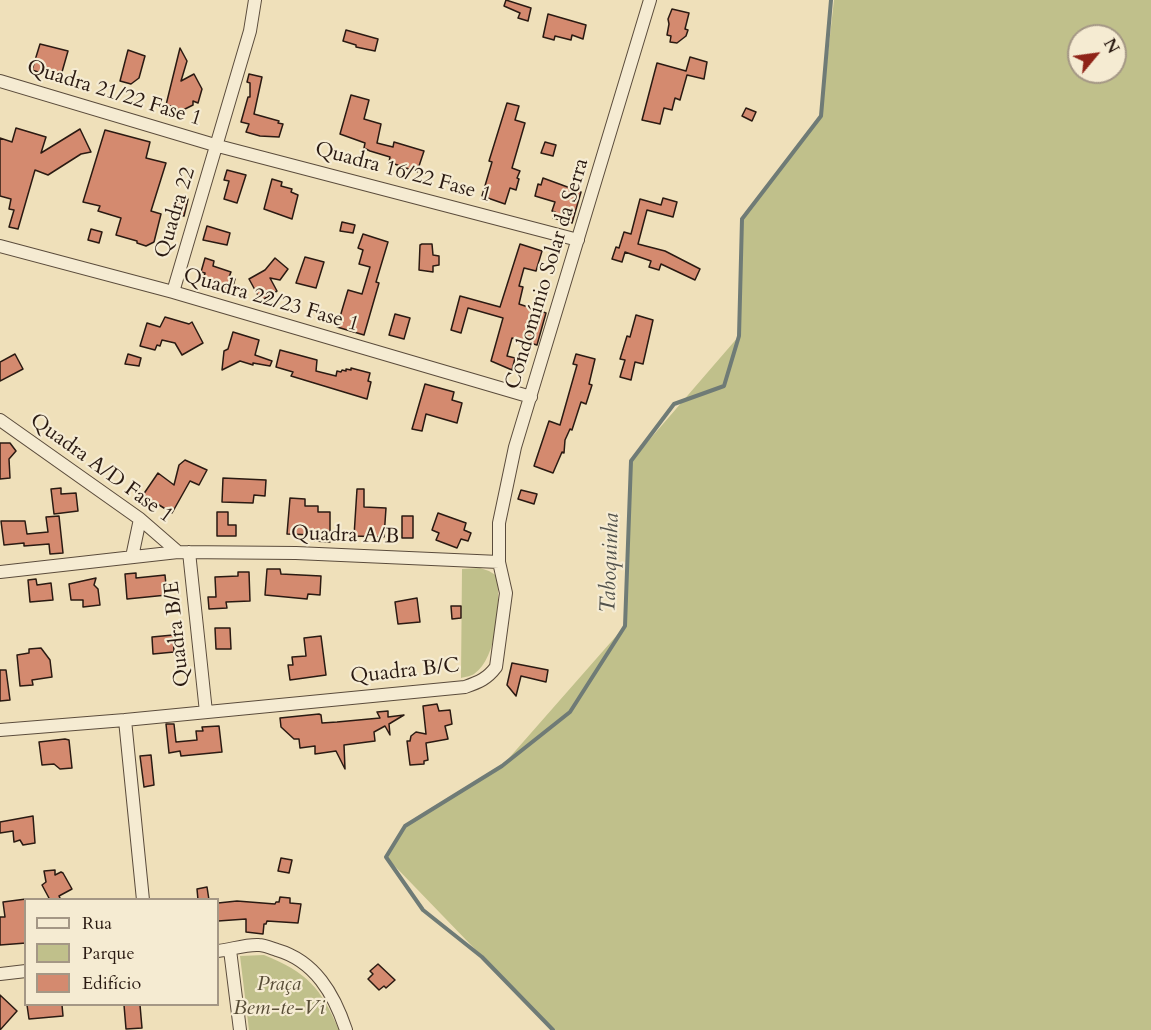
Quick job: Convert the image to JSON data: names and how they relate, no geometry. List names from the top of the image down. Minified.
{"streets":{"street":["Quadra 21/22 Fase 1","Quadra 16/22 Fase 1","Quadra 22","Condomínio Solar da Serra","Quadra 22/23 Fase 1","Quadra A/D Fase 1","Quadra A/B","Quadra B/E","Quadra B/C"]},"crossings":[["Quadra 21/22 Fase 1","Quadra 16/22 Fase 1"],["Quadra 21/22 Fase 1","Quadra 22"],["Quadra 16/22 Fase 1","Quadra 22"],["Quadra 16/22 Fase 1","Condomínio Solar da Serra"],["Quadra 22","Quadra 22/23 Fase 1"],["Condomínio Solar da Serra","Quadra 22/23 Fase 1"],["Condomínio Solar da Serra","Quadra A/B"],["Condomínio Solar da Serra","Quadra B/C"],["Quadra A/D Fase 1","Quadra A/B"],["Quadra A/D Fase 1","Quadra B/E"],["Quadra A/B","Quadra B/E"],["Quadra A/B","Quadra B/C"],["Quadra B/E","Quadra B/C"]],"water":["Taboquinha"],"parks":["Praça Bem-te-Vi"],"legend":["Rua","Parque","Edifício"],"north":"top right"}
